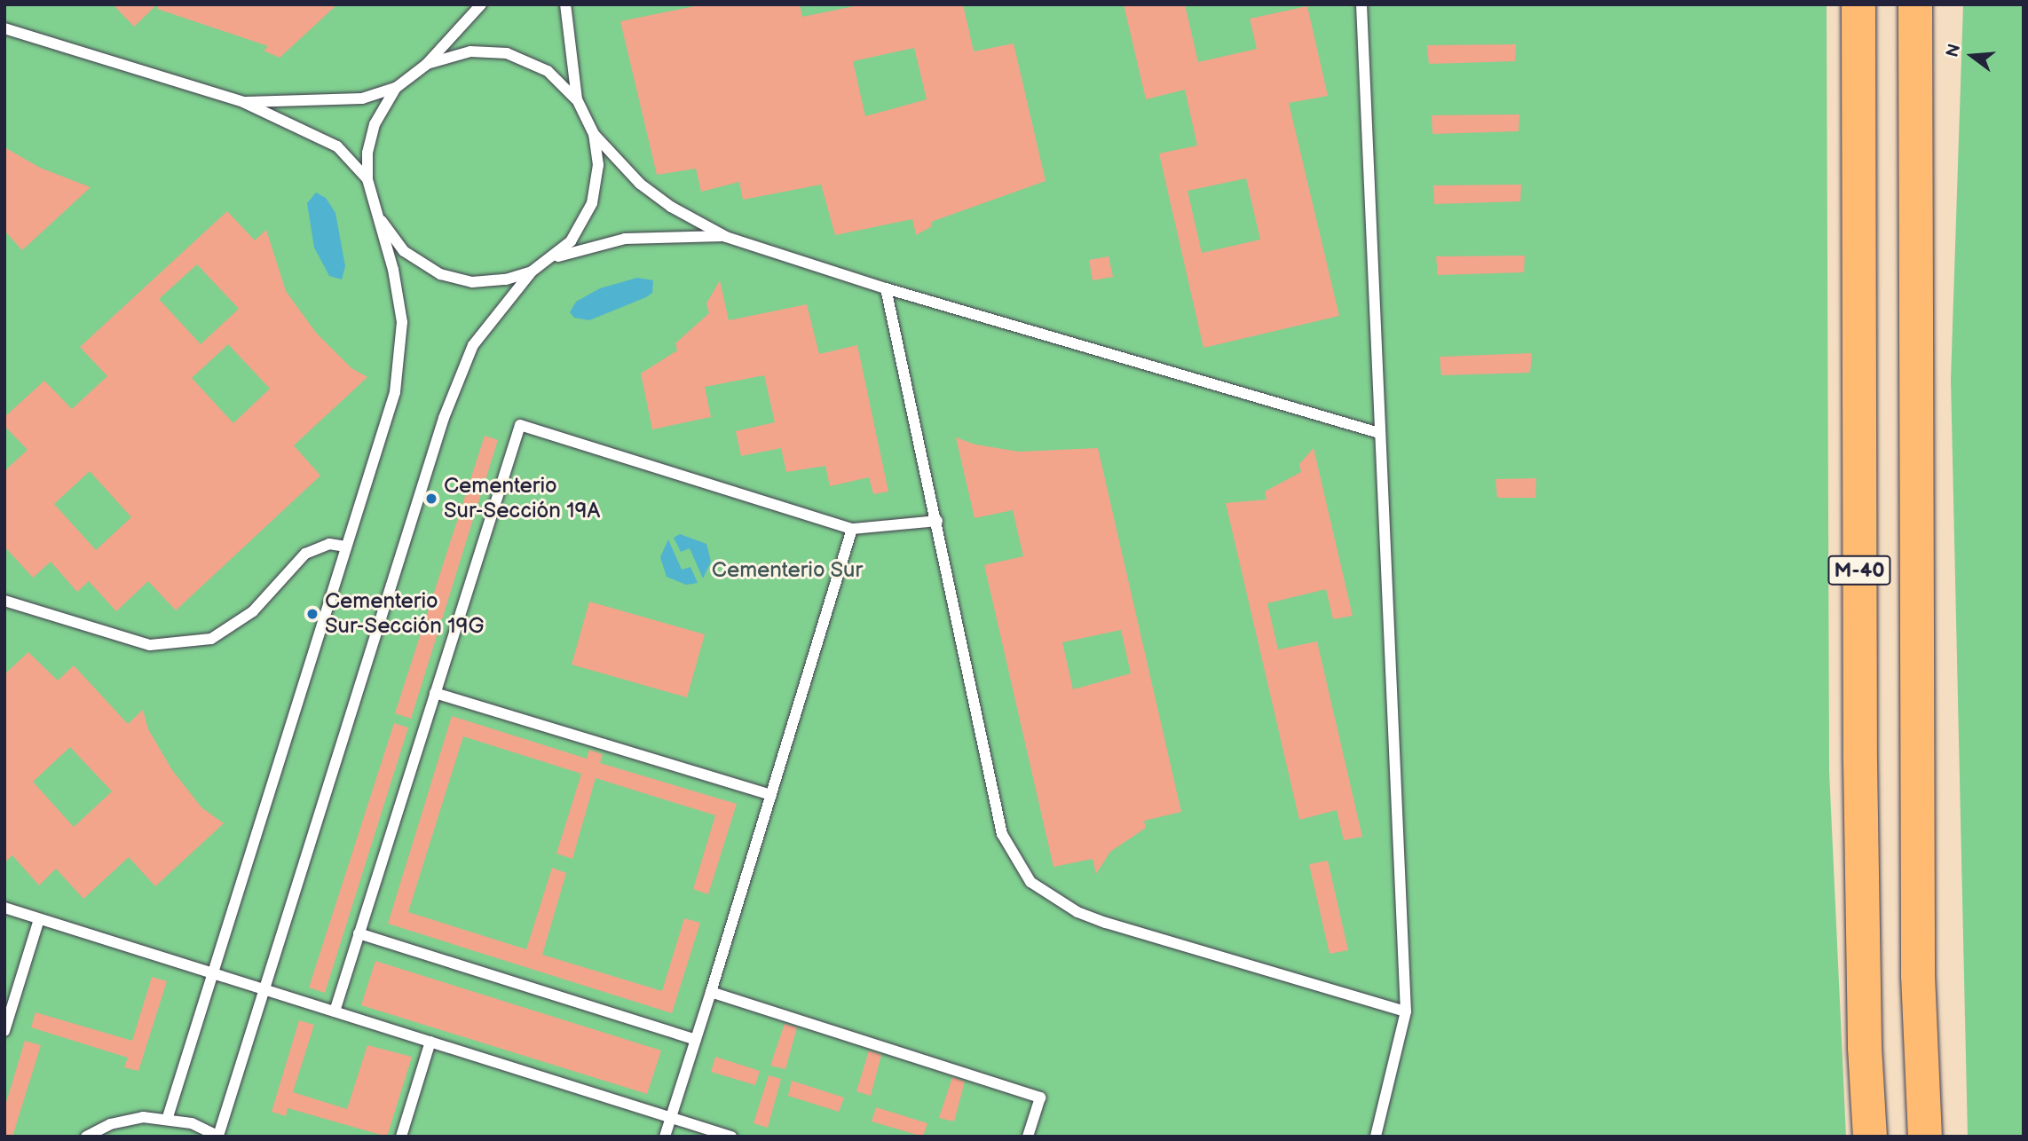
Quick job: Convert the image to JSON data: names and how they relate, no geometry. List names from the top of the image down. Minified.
{"streets":{"highway":["M-40"]},"parks":["Cementerio Sur"],"places":["Cementerio Sur-Sección 19A","Cementerio Sur-Sección 19G"],"north":"left"}
